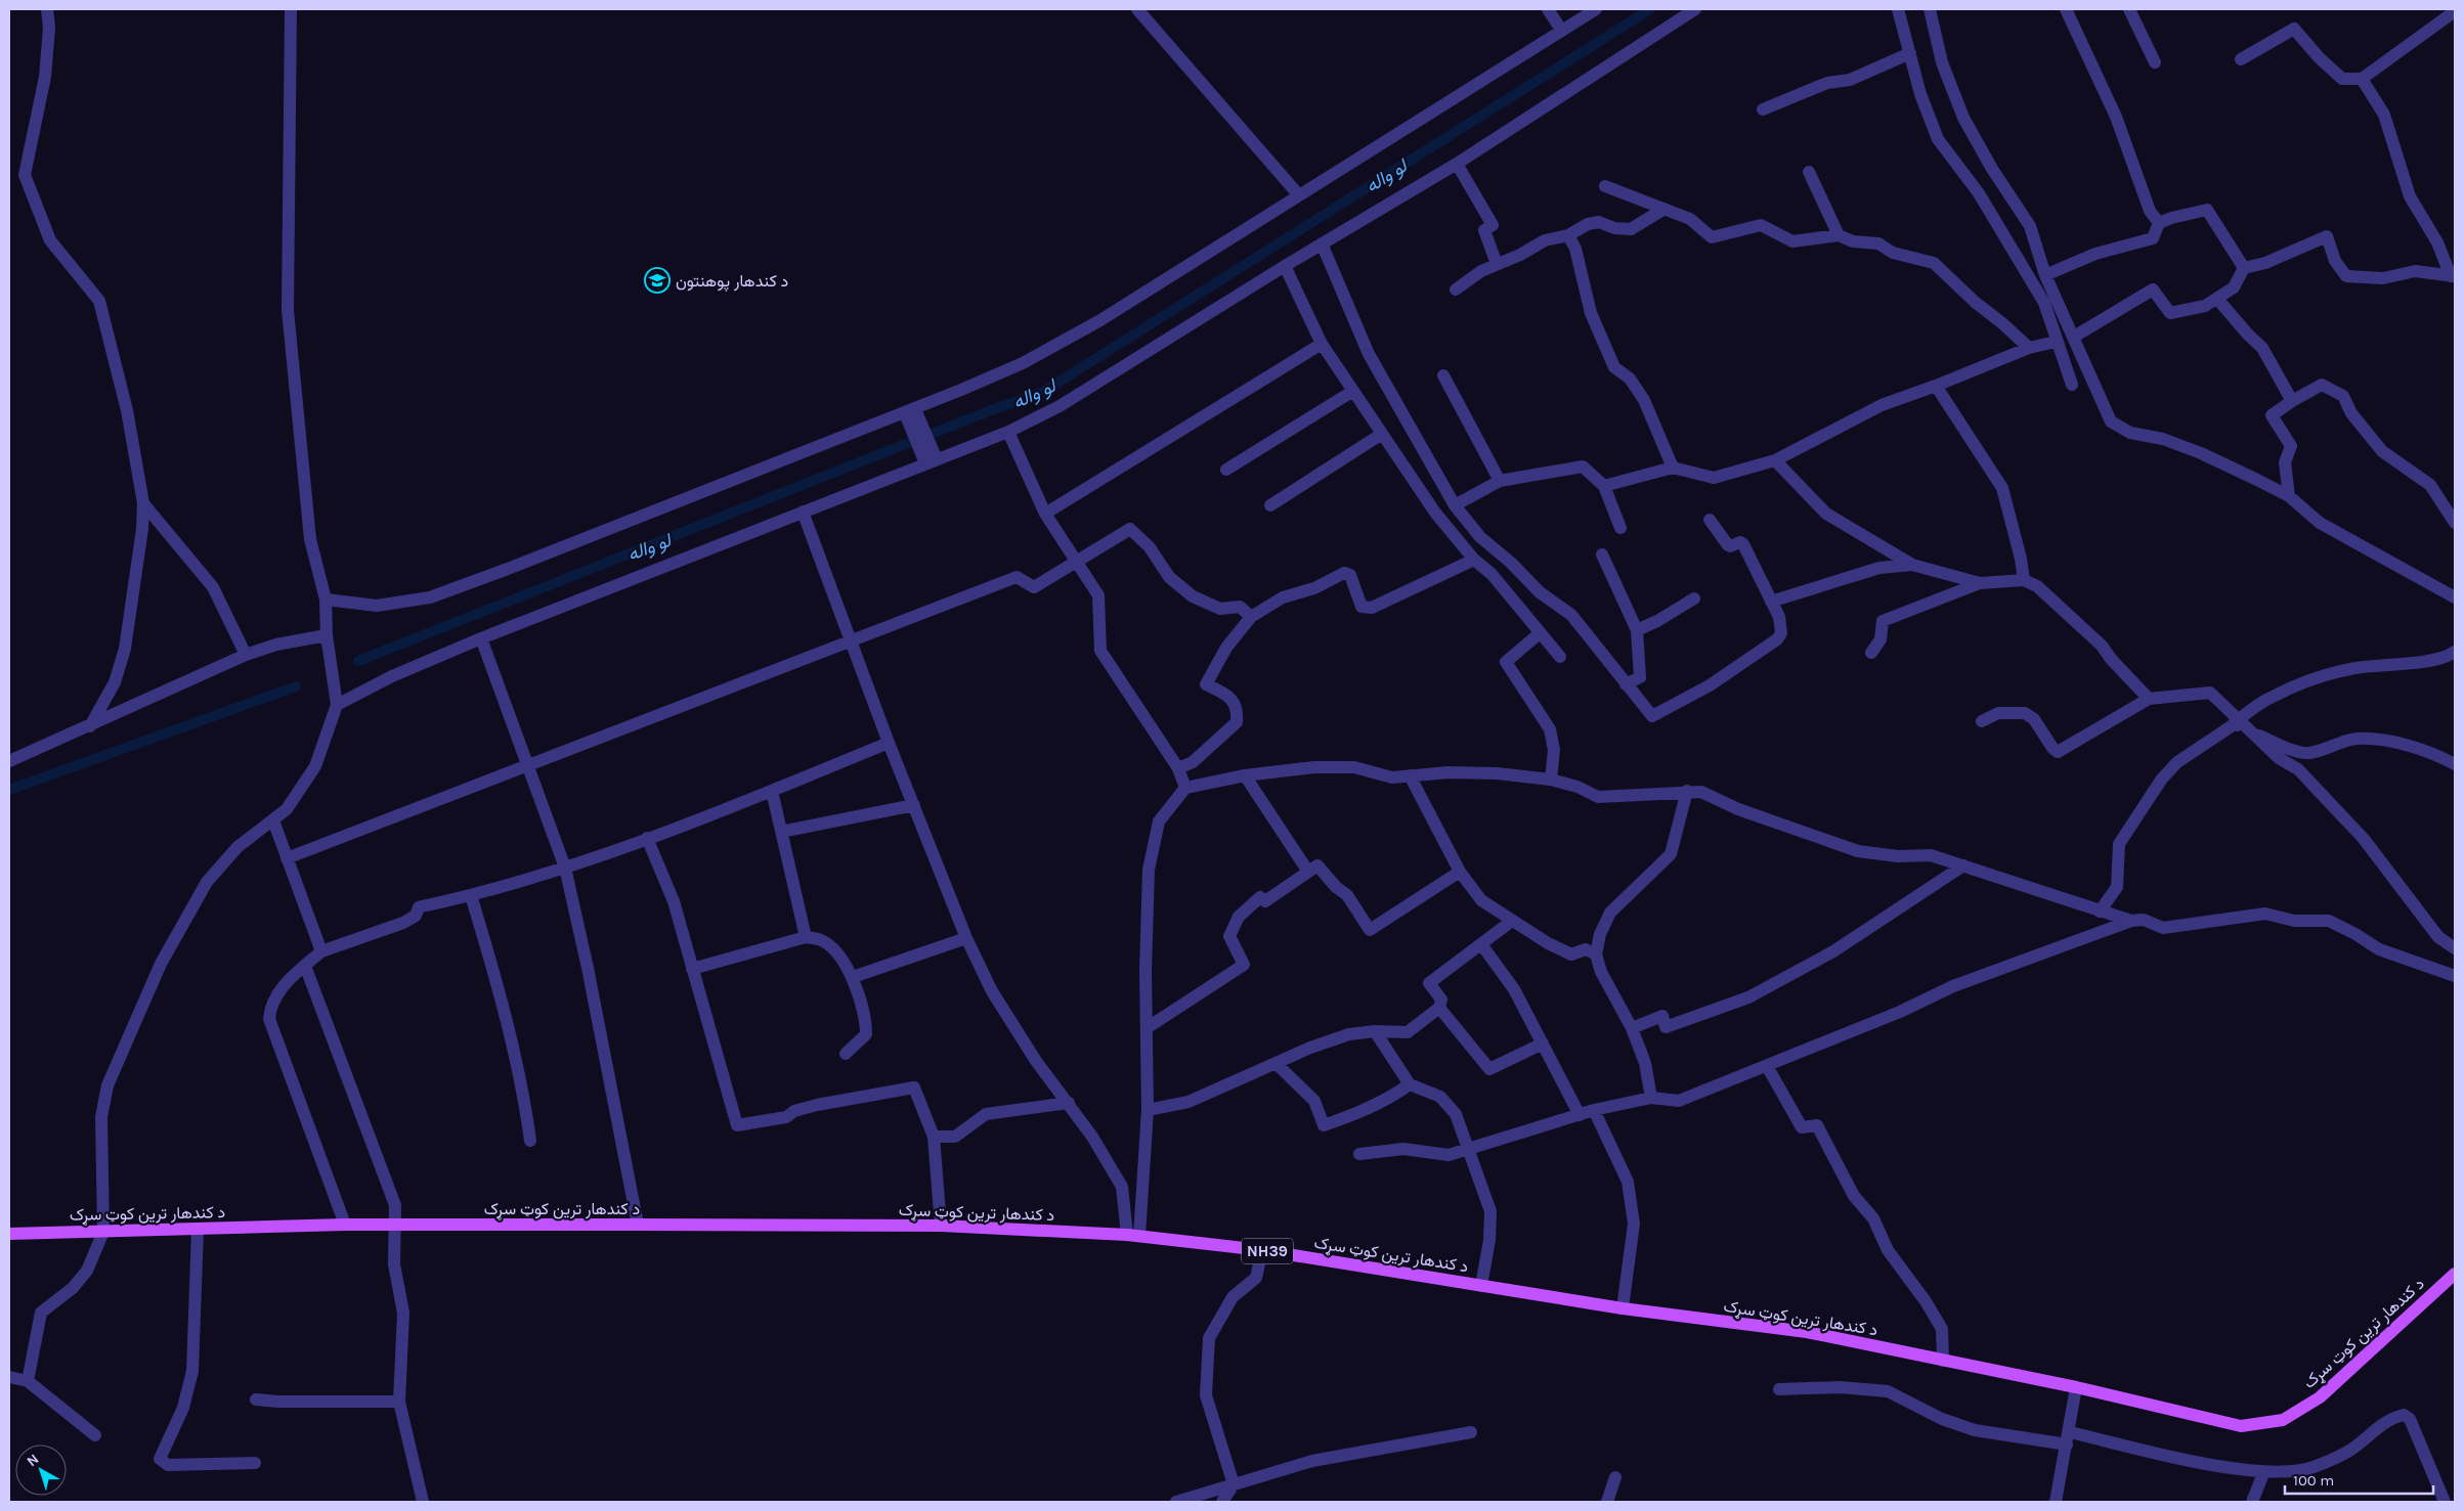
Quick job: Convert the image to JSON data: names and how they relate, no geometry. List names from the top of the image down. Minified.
{"streets":{"main road":["د کندهار ترين کوټ سړک","NH39"]},"water":["لو واله"],"places":{"school or university":["د کندهار پوهنتون"]},"scale_bar":"100 m","north":"top left"}
